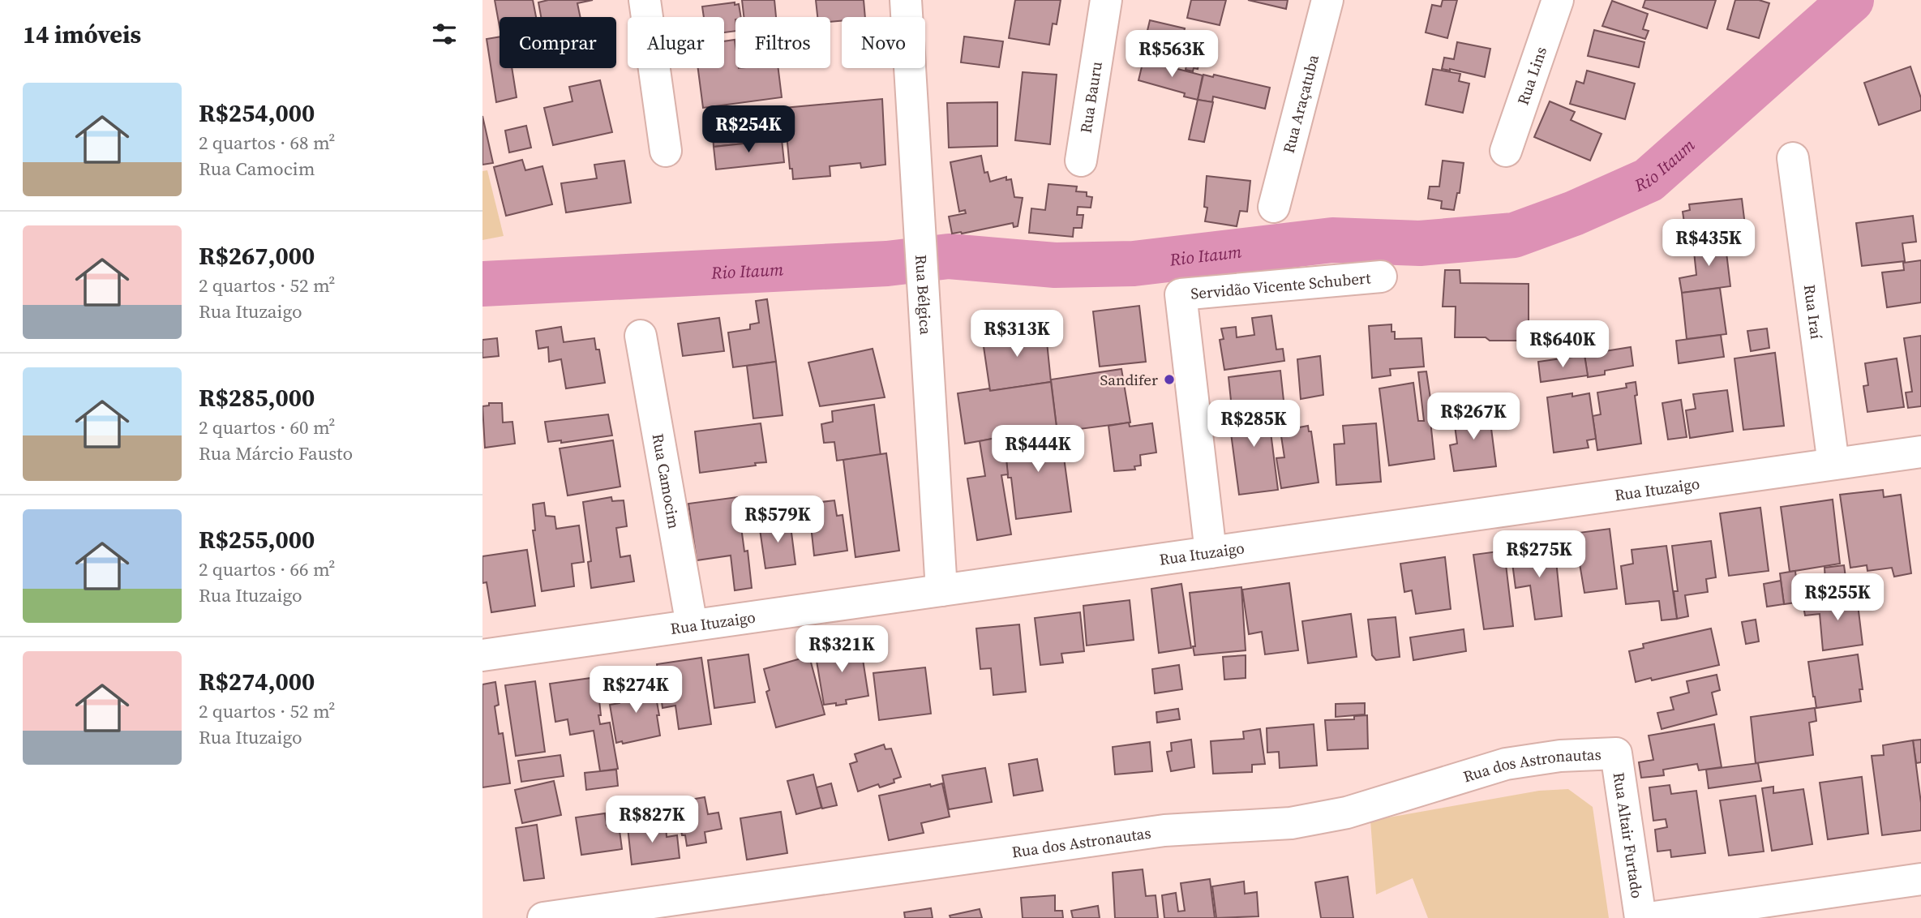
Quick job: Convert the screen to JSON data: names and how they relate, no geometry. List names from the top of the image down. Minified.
{"streets":{"street":["Rua Lins","Rua Bauru","Rua Araçatuba","Servidão Vicente Schubert","Rua Bélgica","Rua Iraí","Rua Camocim","Rua Ituzaigo","Rua dos Astronautas","Rua Altair Furtado"]},"crossings":[["Servidão Vicente Schubert","Rua Ituzaigo"],["Rua Bélgica","Rua Ituzaigo"],["Rua Iraí","Rua Ituzaigo"],["Rua Camocim","Rua Ituzaigo"],["Rua dos Astronautas","Rua Altair Furtado"]],"water":["Rio Itaum"],"places":["Sandifer"],"page":{"heading":"14 imóveis","chip":["Comprar","Alugar","Filtros","Novo"],"price":["R$563K","R$254K","R$435K","R$313K","R$640K","R$267K","R$285K","R$444K","R$579K","R$275K","R$255K","R$321K","R$274K","R$827K"],"list":[{"name":"R$254,000","note":"2 quartos · 68 m² · Rua Camocim"},{"name":"R$267,000","note":"2 quartos · 52 m² · Rua Ituzaigo"},{"name":"R$285,000","note":"2 quartos · 60 m² · Rua Márcio Fausto"},{"name":"R$255,000","note":"2 quartos · 66 m² · Rua Ituzaigo"},{"name":"R$274,000","note":"2 quartos · 52 m² · Rua Ituzaigo"}]}}
